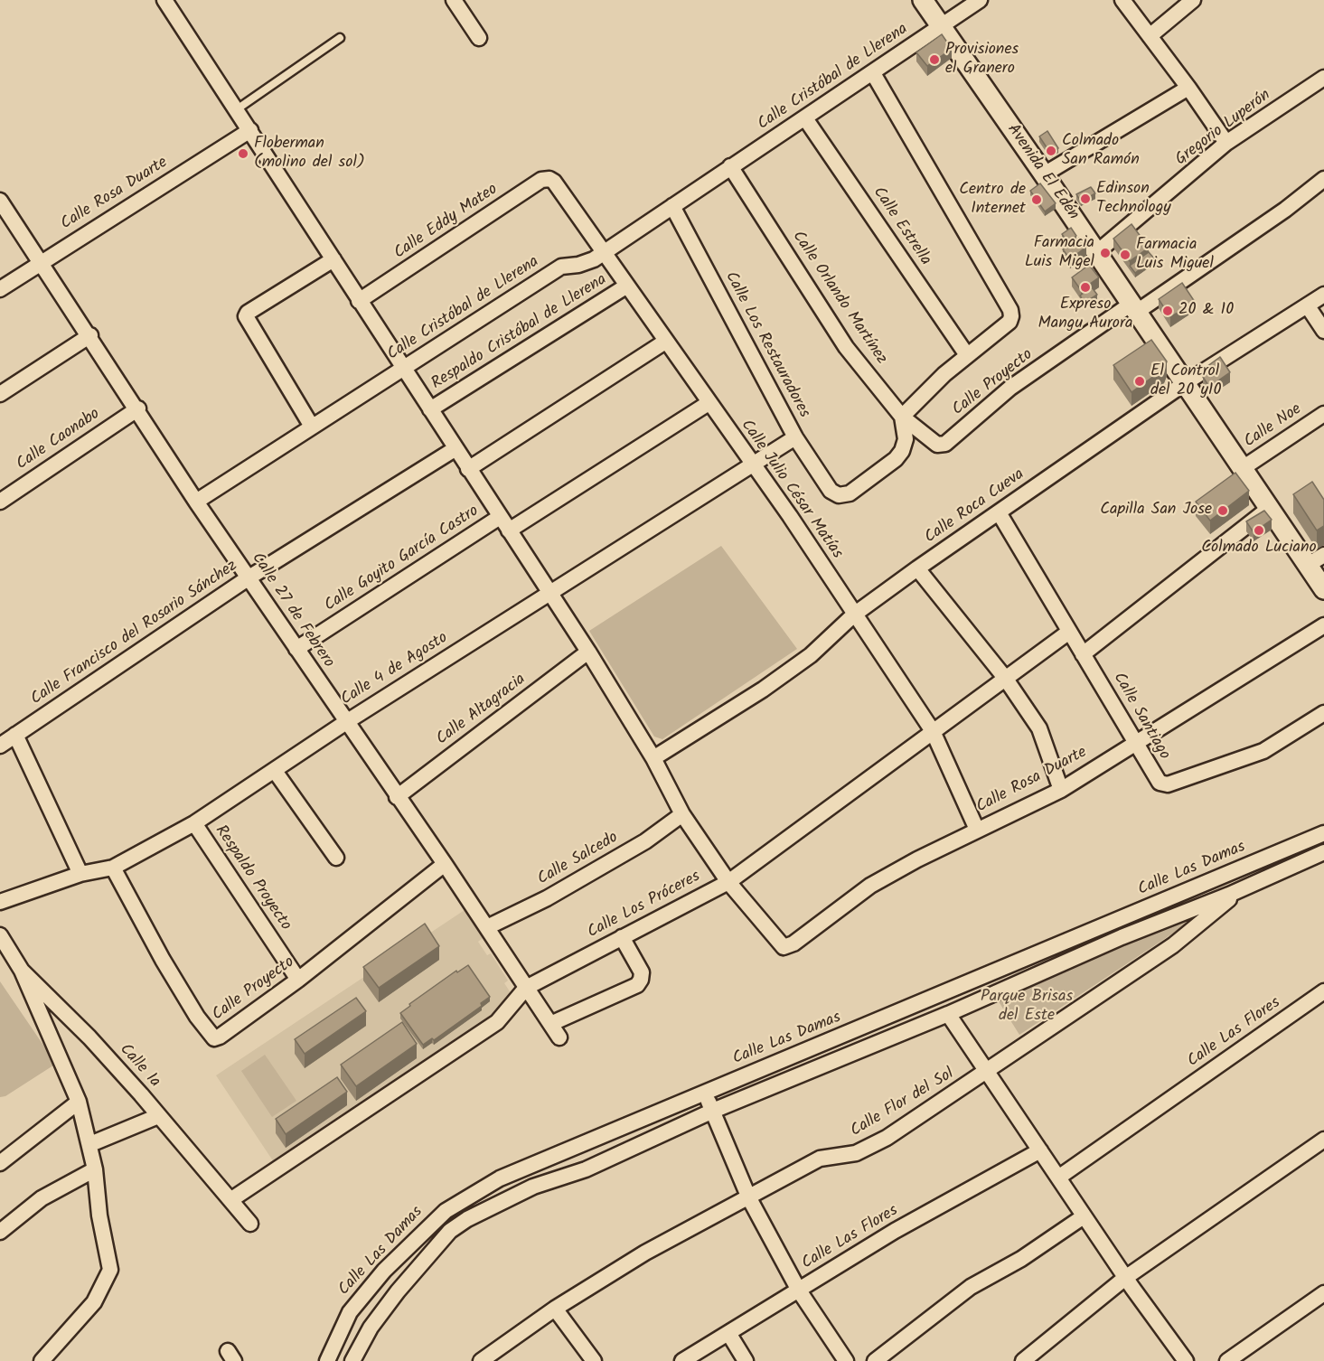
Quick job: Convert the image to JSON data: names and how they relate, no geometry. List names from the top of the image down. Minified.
{"streets":{"street":["Calle Cristóbal de Llerena","Gregorio Luperón","Avenida El Edén","Calle Rosa Duarte","Calle Eddy Mateo","Calle Estrella","Calle Orlando Martínez","Respaldo Cristóbal de Llerena","Calle Los Restauradores","Calle Proyecto","Calle Noe","Calle Caonabo","Calle Julio César Matías","Calle Roca Cueva","Calle Goyito García Castro","Calle 27 de Febrero","Calle Francisco del Rosario Sánchez","Calle 4 de Agosto","Calle Altagracia","Calle Santiago","Calle Salcedo","Calle Las Damas","Respaldo Proyecto","Calle Los Próceres","Calle Las Flores","Calle 1a","Calle Flor del Sol"]},"crossings":[["Calle Cristóbal de Llerena","Avenida El Edén"],["Calle Cristóbal de Llerena","Calle Estrella"],["Calle Cristóbal de Llerena","Calle Orlando Martínez"],["Calle Cristóbal de Llerena","Calle Los Restauradores"],["Calle Cristóbal de Llerena","Calle Julio César Matías"],["Calle Cristóbal de Llerena","Calle 27 de Febrero"],["Gregorio Luperón","Avenida El Edén"],["Avenida El Edén","Calle Proyecto"],["Avenida El Edén","Calle Noe"],["Avenida El Edén","Calle Roca Cueva"],["Calle Rosa Duarte","Calle Julio César Matías"],["Calle Rosa Duarte","Calle 27 de Febrero"],["Calle Rosa Duarte","Calle Santiago"],["Calle Rosa Duarte","Calle Los Próceres"],["Calle Eddy Mateo","Calle Julio César Matías"],["Calle Orlando Martínez","Calle Los Restauradores"],["Calle Orlando Martínez","Calle Proyecto"],["Respaldo Cristóbal de Llerena","Calle Julio César Matías"],["Calle Los Restauradores","Calle 4 de Agosto"],["Calle Proyecto","Calle 27 de Febrero"],["Calle Proyecto","Calle 4 de Agosto"],["Calle Proyecto","Respaldo Proyecto"],["Calle Caonabo","Calle 27 de Febrero"],["Calle Julio César Matías","Calle Roca Cueva"],["Calle Julio César Matías","Calle 4 de Agosto"],["Calle Julio César Matías","Calle Los Próceres"],["Calle Roca Cueva","Calle Santiago"],["Calle Goyito García Castro","Calle 27 de Febrero"],["Calle 27 de Febrero","Calle Francisco del Rosario Sánchez"],["Calle 27 de Febrero","Calle 4 de Agosto"],["Calle 27 de Febrero","Calle Altagracia"],["Calle 27 de Febrero","Calle Salcedo"],["Calle 27 de Febrero","Calle Los Próceres"],["Calle 4 de Agosto","Respaldo Proyecto"],["Calle Santiago","Calle Los Próceres"],["Calle Los Próceres","Calle 1a"]],"parks":["Parque Brisas del Este"],"places":["Provisiones el Granero","Colmado San Ramón","Floberman (molino del sol)","Edinson Technology","Centro de Internet","Farmacia Luis Migel","Farmacia Luis Miguel","Expreso Mangu Aurora","20 & 10","El Control del 20 y10","Capilla San Jose","Colmado Luciano"]}
